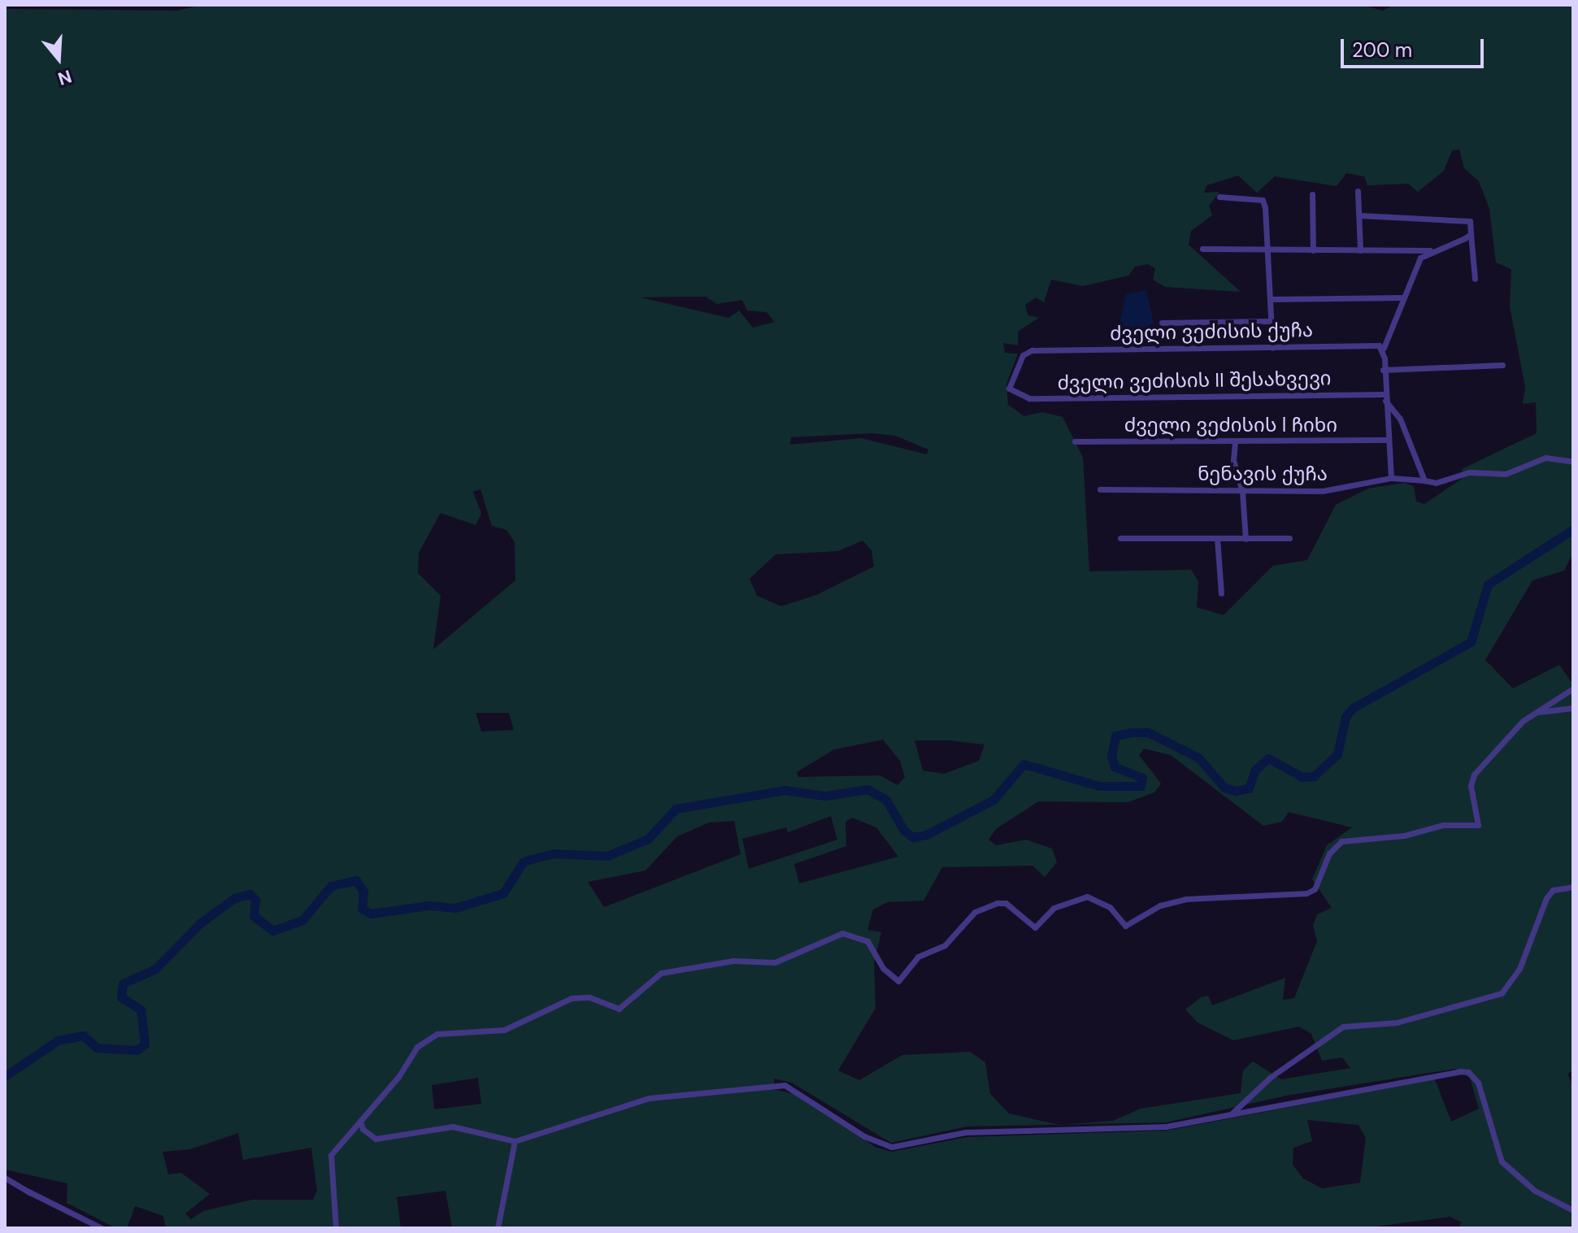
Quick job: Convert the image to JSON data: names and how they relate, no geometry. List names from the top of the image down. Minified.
{"streets":{"street":["ძველი ვეძისის ქუჩა","ძველი ვეძისის II შესახვევი","ძველი ვეძისის I ჩიხი","ნენავის ქუჩა"]},"crossings":[["ძველი ვეძისის ქუჩა","ძველი ვეძისის II შესახვევი"]],"scale_bar":"200 m","north":"bottom"}
